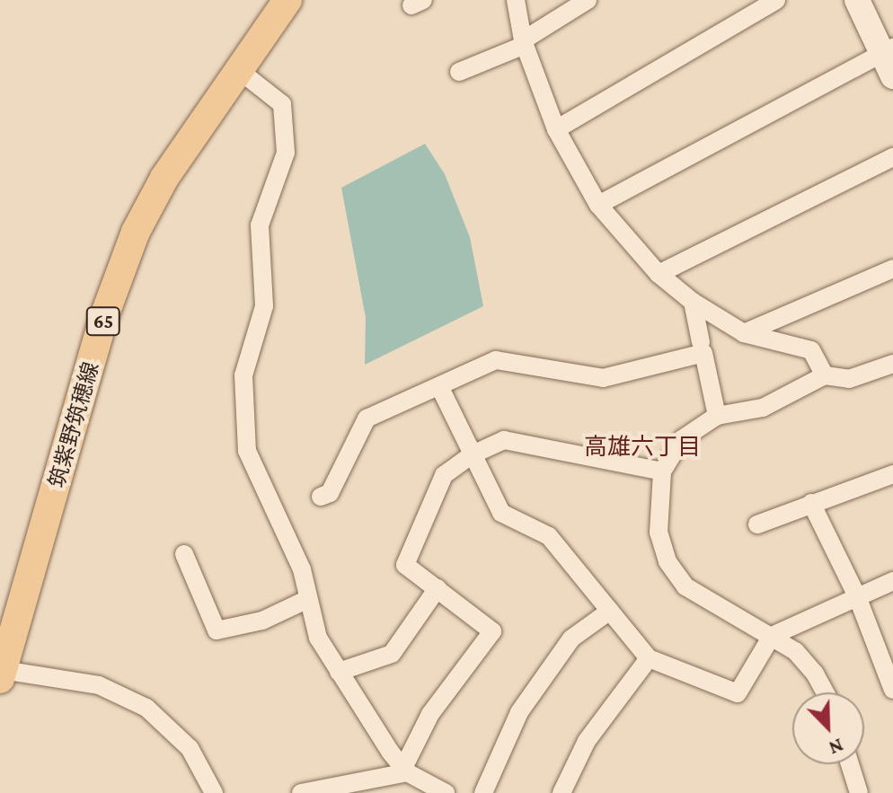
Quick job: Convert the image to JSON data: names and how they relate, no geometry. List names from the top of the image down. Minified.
{"streets":{"main road":["65","筑紫野筑穂線"]},"districts":["高雄六丁目"],"north":"bottom right"}
